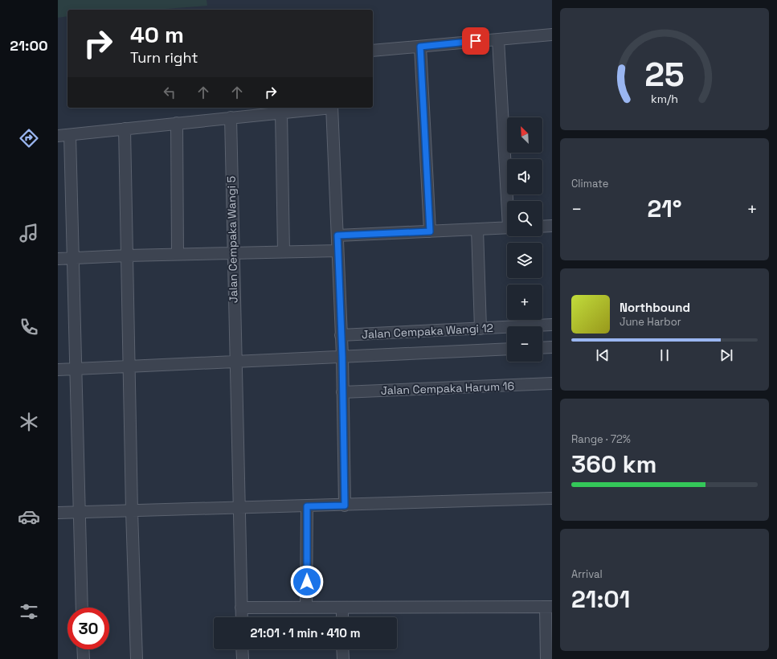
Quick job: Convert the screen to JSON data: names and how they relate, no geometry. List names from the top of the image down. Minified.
{"streets":{"street":["Jalan Cempaka Wangi 5","Jalan Cempaka Wangi 12","Jalan Cempaka Harum 16"]},"north":"top left","page":{"tabs":"21:00","turn":["40 m","Turn right"],"map_buttons":["+","−"],"tile":["Climate",["Range · 72%","360 km"],["Arrival","21:01"]],"heat":["−","21°","+"],"song":["Northbound","June Harbor"],"limit":"30","trip":"21:01 · 1 min · 410 m","gauge":["25","km/h"]}}
